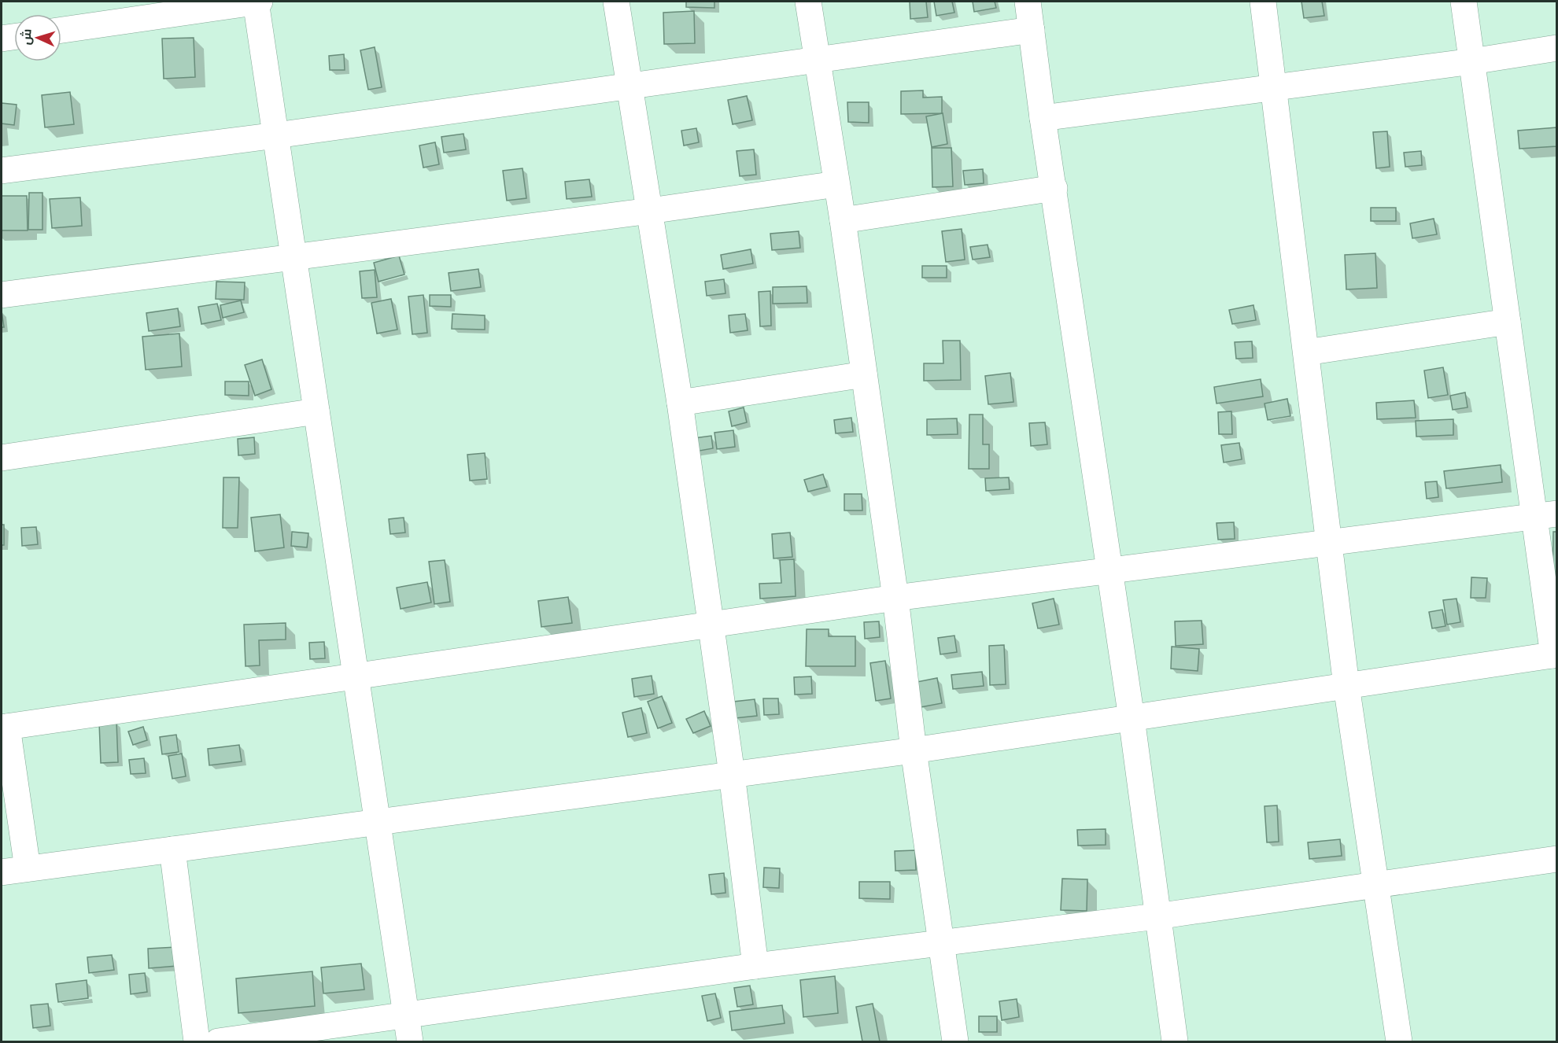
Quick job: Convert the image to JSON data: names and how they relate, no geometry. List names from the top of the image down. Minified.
{"north":"left"}
